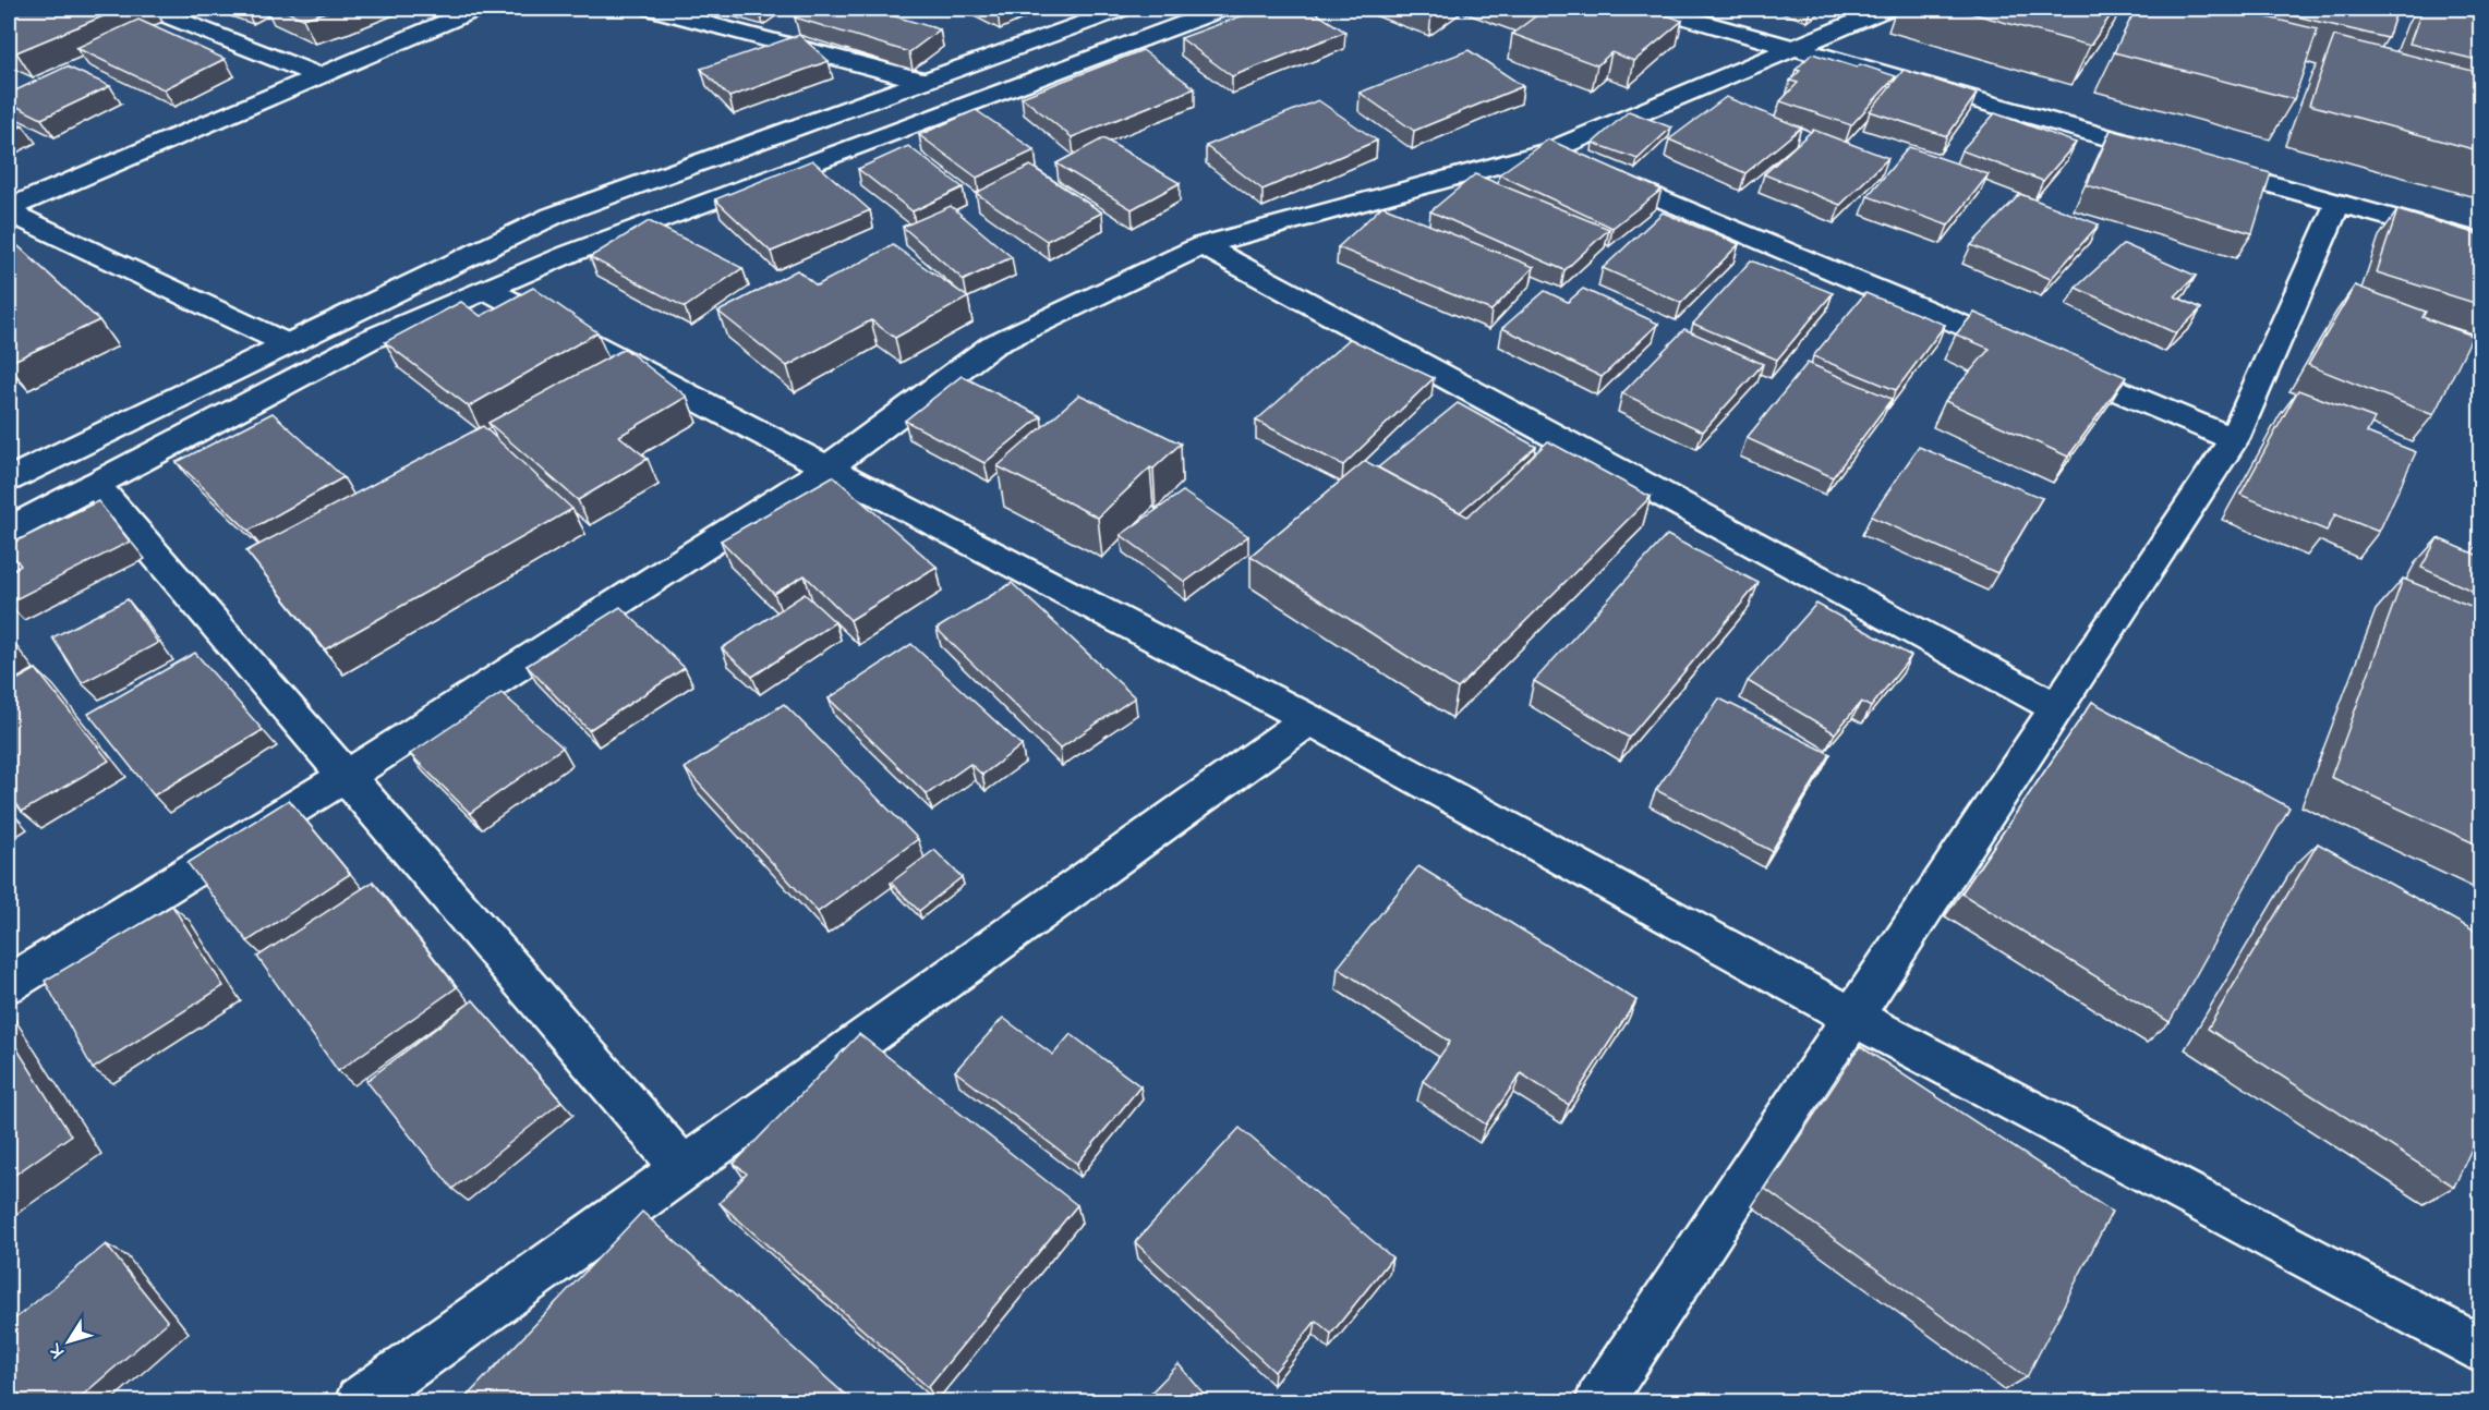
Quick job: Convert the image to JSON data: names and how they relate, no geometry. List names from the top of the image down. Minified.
{"north":"bottom left"}
